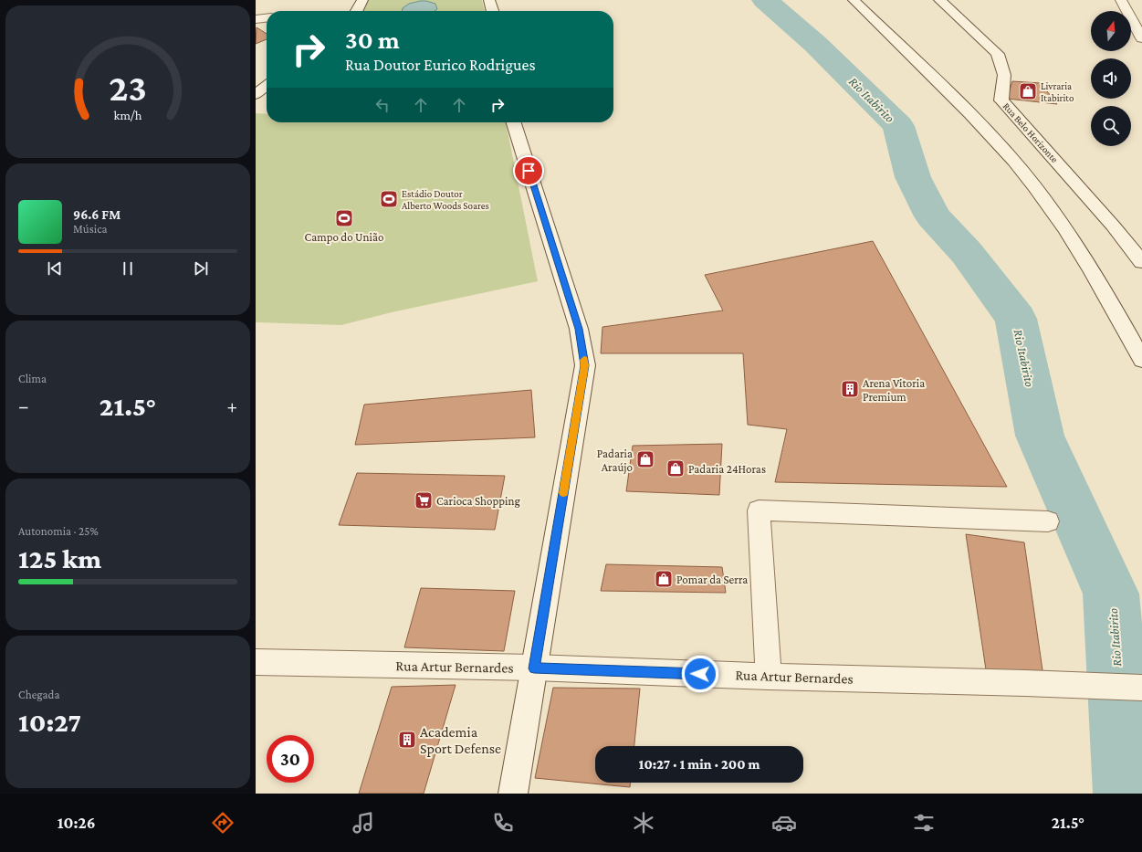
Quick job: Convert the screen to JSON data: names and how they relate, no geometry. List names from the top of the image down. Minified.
{"streets":{"street":["Rua Belo Horizonte","Rua Artur Bernardes"]},"water":["Rio Itabirito"],"places":{"shop":["Livraria Itabirito","Padaria Araújo","Padaria 24Horas","Pomar da Serra"],"sports":["Estádio Doutor Alberto Woods Soares","Campo do União"],"building":["Arena Vitoria Premium","Academia Sport Defense"],"supermarket":["Carioca Shopping"]},"north":"top","page":{"turn":["30 m","Rua Doutor Eurico Rodrigues"],"song":["96.6 FM","Música"],"tile":["Clima",["Autonomia · 25%","125 km"],["Chegada","10:27"]],"heat":["−","21.5°","+"],"limit":"30","trip":"10:27 · 1 min · 200 m","tabs":["10:26","21.5°"],"gauge":["23","km/h"]}}
